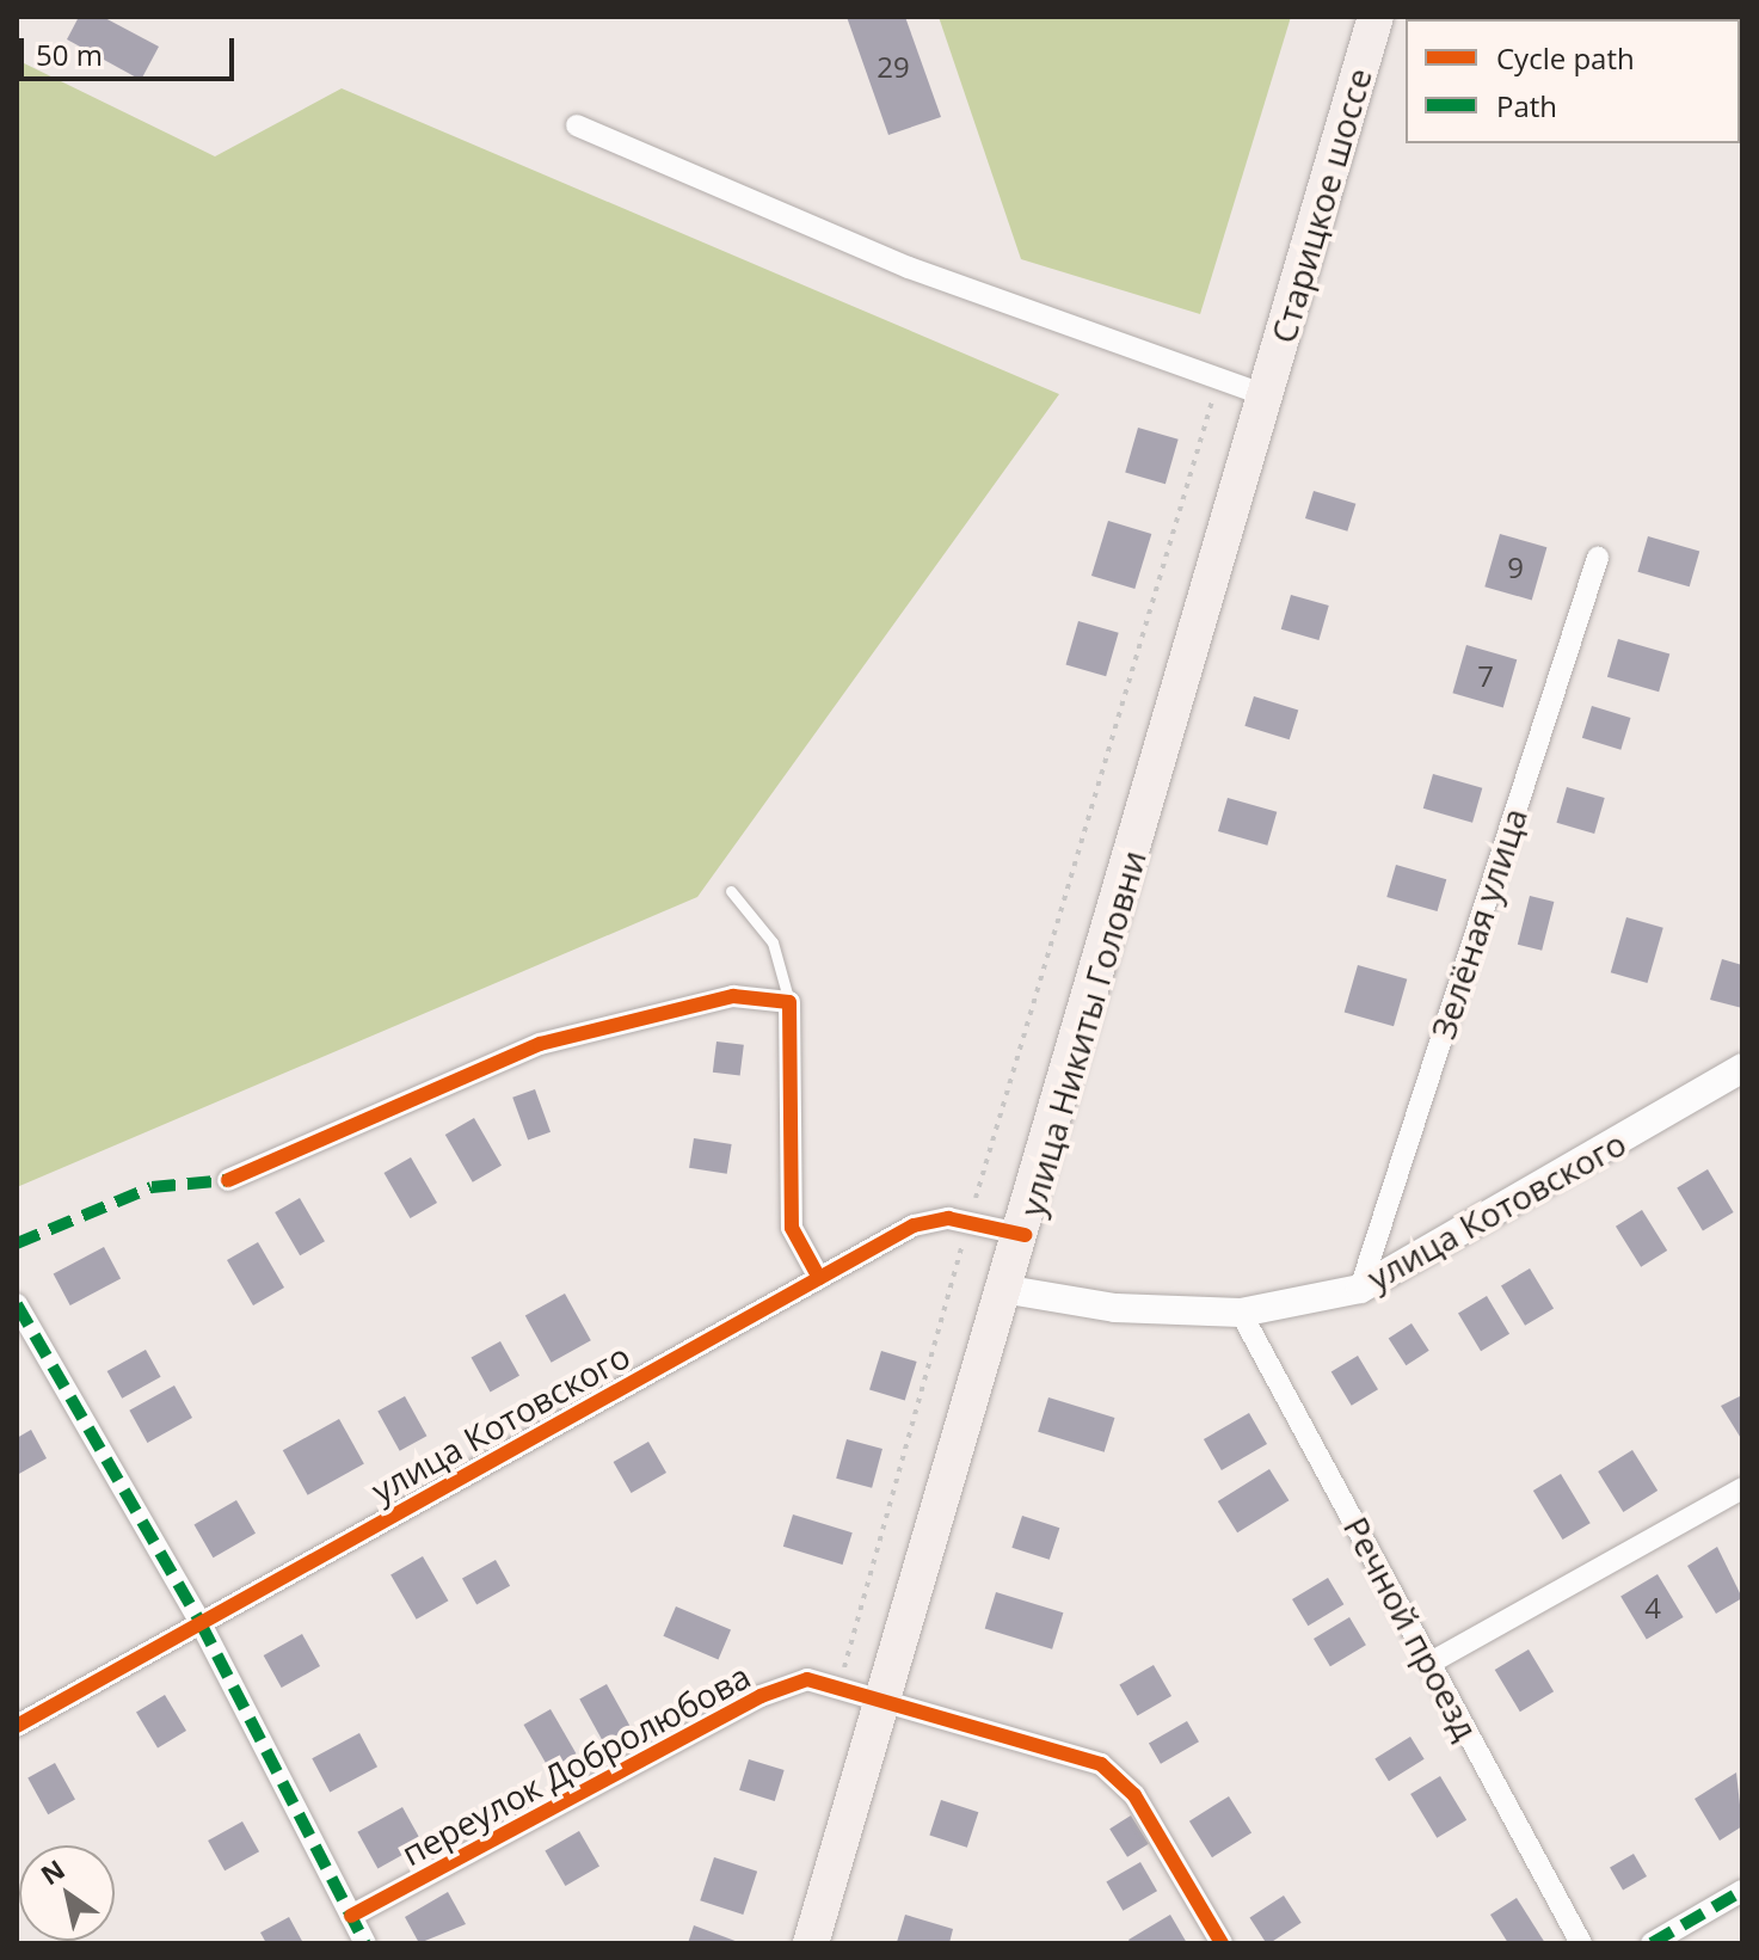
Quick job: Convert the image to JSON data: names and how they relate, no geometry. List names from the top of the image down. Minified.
{"streets":{"main road":["Старицкое шоссе","улица Никиты Головни"],"street":["Зелёная улица","улица Котовского","Речной проезд","переулок Добролюбова"]},"crossings":[["Старицкое шоссе","улица Никиты Головни"],["Зелёная улица","улица Котовского"],["улица Никиты Головни","улица Котовского"],["улица Никиты Головни","переулок Добролюбова"],["улица Котовского","Речной проезд"]],"house_numbers":["29","9","7","4"],"legend":["Cycle path","Path"],"scale_bar":"50 m","north":"top left"}
